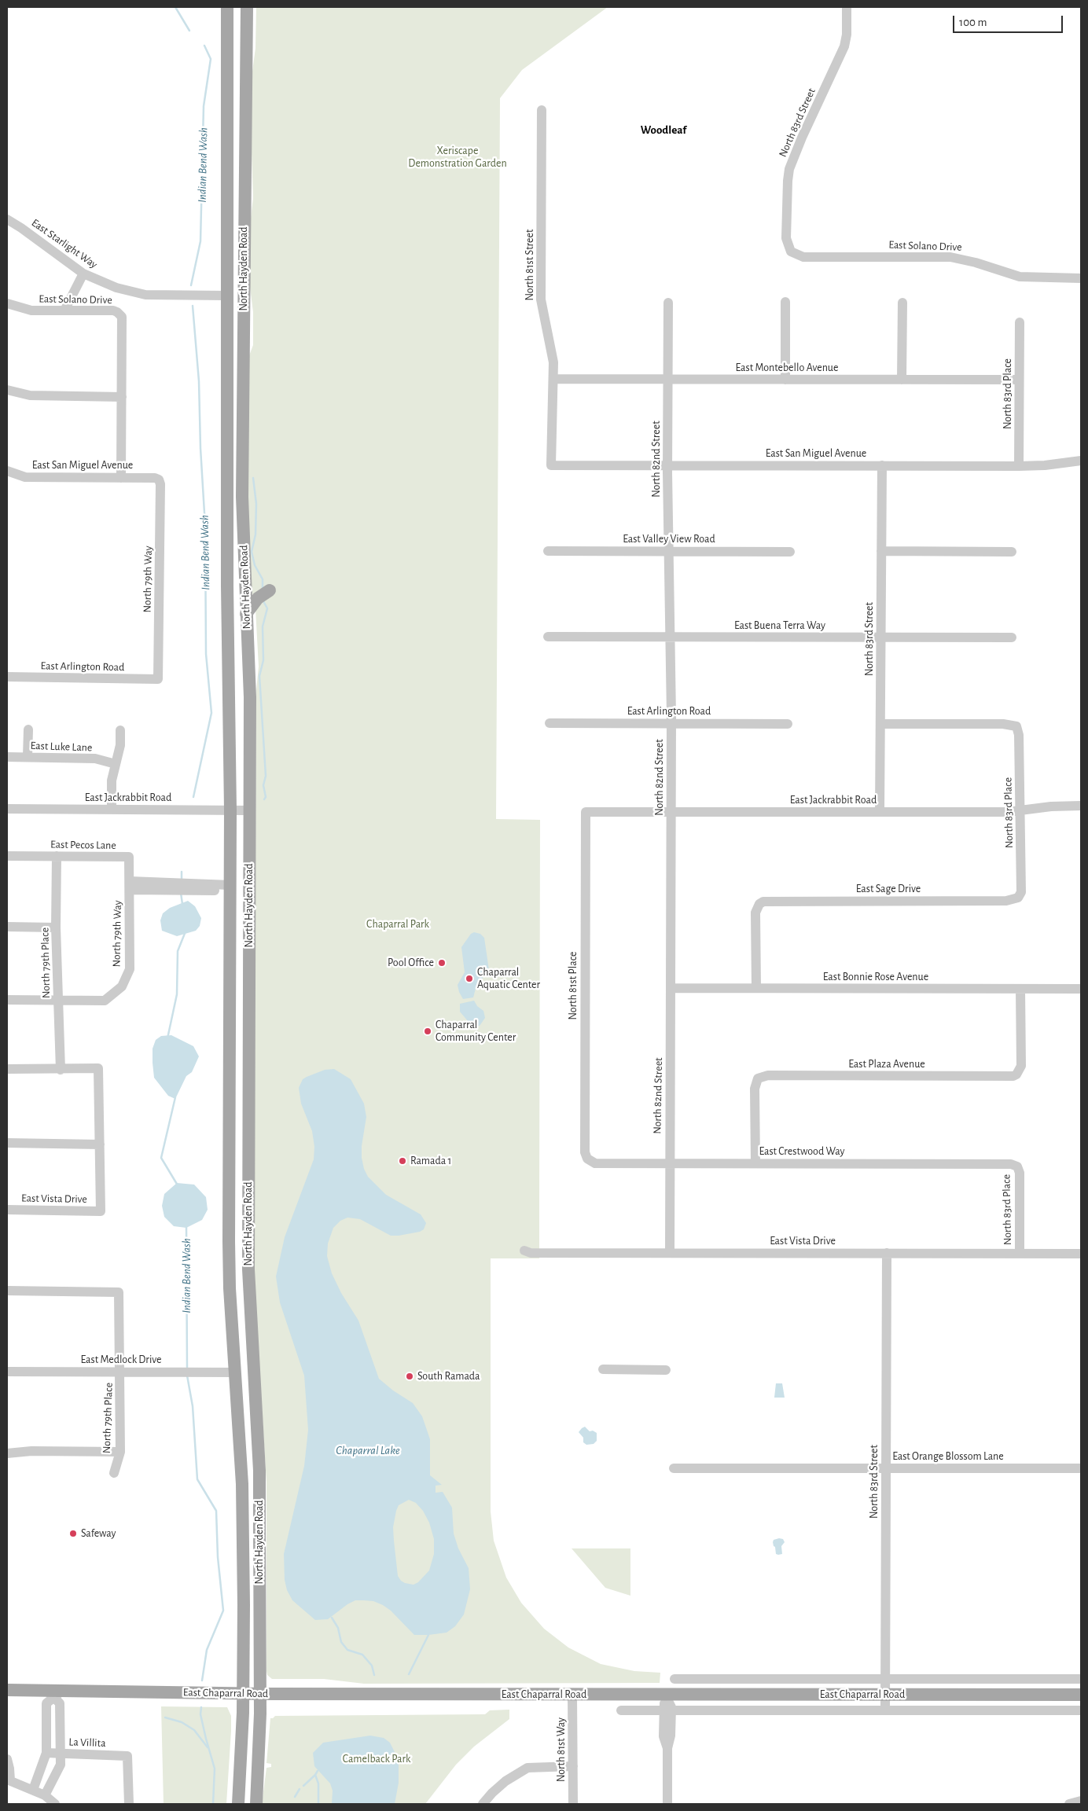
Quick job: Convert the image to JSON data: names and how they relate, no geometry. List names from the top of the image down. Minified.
{"streets":{"main road":["North Hayden Road","East Chaparral Road"],"street":["North 83rd Street","East Starlight Way","East Solano Drive","North 81st Street","East Montebello Avenue","North 83rd Place","East San Miguel Avenue","North 82nd Street","East Valley View Road","North 79th Way","East Buena Terra Way","East Arlington Road","East Luke Lane","East Jackrabbit Road","East Pecos Lane","East Sage Drive","North 79th Place","East Bonnie Rose Avenue","North 81st Place","East Plaza Avenue","East Crestwood Way","East Vista Drive","East Medlock Drive","East Orange Blossom Lane","La Villita","North 81st Way"]},"crossings":[["North 83rd Street","East Solano Drive"],["North 83rd Street","North 83rd Place"],["North 83rd Street","East San Miguel Avenue"],["North 83rd Street","East Buena Terra Way"],["North 83rd Street","East Jackrabbit Road"],["North 83rd Street","East Vista Drive"],["North 83rd Street","East Orange Blossom Lane"],["North 83rd Street","East Chaparral Road"],["East Starlight Way","North Hayden Road"],["North 81st Street","East Montebello Avenue"],["North 81st Street","East San Miguel Avenue"],["North Hayden Road","East Jackrabbit Road"],["North Hayden Road","East Medlock Drive"],["North Hayden Road","East Chaparral Road"],["East Montebello Avenue","North 83rd Place"],["East Montebello Avenue","North 82nd Street"],["North 83rd Place","East San Miguel Avenue"],["North 83rd Place","East Jackrabbit Road"],["North 83rd Place","East Sage Drive"],["North 83rd Place","East Crestwood Way"],["North 83rd Place","East Vista Drive"],["East San Miguel Avenue","North 82nd Street"],["East San Miguel Avenue","North 79th Way"],["North 82nd Street","East Valley View Road"],["North 82nd Street","East Buena Terra Way"],["North 82nd Street","East Arlington Road"],["North 82nd Street","East Jackrabbit Road"],["North 82nd Street","East Bonnie Rose Avenue"],["North 82nd Street","East Crestwood Way"],["North 82nd Street","East Vista Drive"],["North 79th Way","East Arlington Road"],["North 79th Way","East Pecos Lane"],["North 79th Way","North 79th Place"],["East Jackrabbit Road","North 81st Place"],["East Pecos Lane","North 79th Place"],["East Sage Drive","East Bonnie Rose Avenue"],["North 79th Place","East Medlock Drive"],["East Bonnie Rose Avenue","East Plaza Avenue"],["North 81st Place","East Crestwood Way"],["East Plaza Avenue","East Crestwood Way"],["East Chaparral Road","North 81st Way"]],"districts":["Woodleaf"],"water":["Indian Bend Wash","Chaparral Lake"],"parks":["Xeriscape Demonstration Garden","Chaparral Park","Camelback Park"],"places":["Pool Office","Chaparral Aquatic Center","Chaparral Community Center","Ramada 1","South Ramada","Safeway"],"scale_bar":"100 m"}
